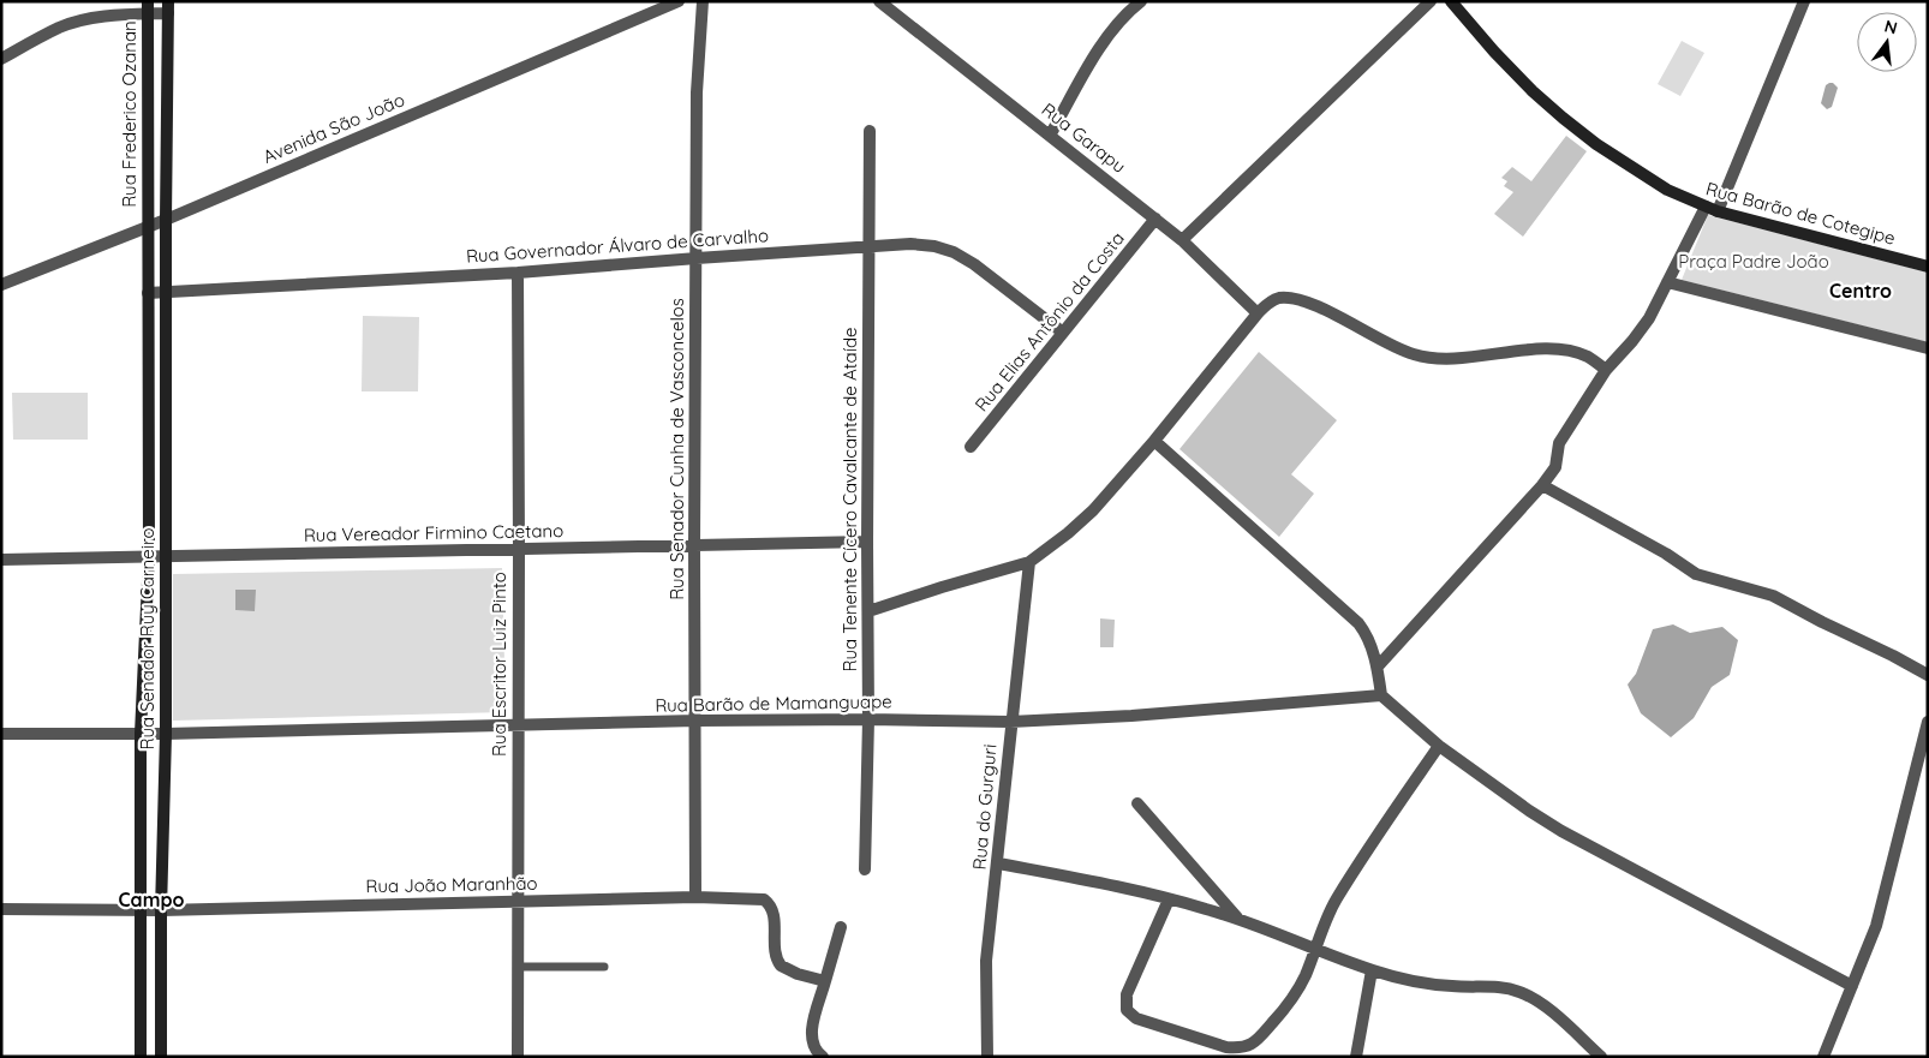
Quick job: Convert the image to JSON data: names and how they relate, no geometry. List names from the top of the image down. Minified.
{"streets":{"street":["Rua Frederico Ozanan","Avenida São João","Rua Garapu","Rua Barão de Cotegipe","Rua Governador Álvaro de Carvalho","Rua Elias Antônio da Costa","Rua Senador Cunha de Vasconcelos","Rua Tenente Cícero Cavalcante de Ataíde","Rua Vereador Firmino Caetano","Rua Senador Ruy Carneiro","Rua Escritor Luiz Pinto","Rua Barão de Mamanguape","Rua do Gurguri","Rua João Maranhão"]},"crossings":[["Rua Frederico Ozanan","Avenida São João"],["Rua Frederico Ozanan","Rua Senador Ruy Carneiro"],["Avenida São João","Rua Senador Ruy Carneiro"],["Rua Garapu","Rua Elias Antônio da Costa"],["Rua Governador Álvaro de Carvalho","Rua Elias Antônio da Costa"],["Rua Governador Álvaro de Carvalho","Rua Senador Cunha de Vasconcelos"],["Rua Governador Álvaro de Carvalho","Rua Tenente Cícero Cavalcante de Ataíde"],["Rua Governador Álvaro de Carvalho","Rua Senador Ruy Carneiro"],["Rua Governador Álvaro de Carvalho","Rua Escritor Luiz Pinto"],["Rua Senador Cunha de Vasconcelos","Rua Vereador Firmino Caetano"],["Rua Senador Cunha de Vasconcelos","Rua Barão de Mamanguape"],["Rua Senador Cunha de Vasconcelos","Rua João Maranhão"],["Rua Tenente Cícero Cavalcante de Ataíde","Rua Vereador Firmino Caetano"],["Rua Tenente Cícero Cavalcante de Ataíde","Rua Barão de Mamanguape"],["Rua Vereador Firmino Caetano","Rua Senador Ruy Carneiro"],["Rua Vereador Firmino Caetano","Rua Escritor Luiz Pinto"],["Rua Senador Ruy Carneiro","Rua Barão de Mamanguape"],["Rua Senador Ruy Carneiro","Rua João Maranhão"],["Rua Escritor Luiz Pinto","Rua Barão de Mamanguape"],["Rua Escritor Luiz Pinto","Rua João Maranhão"],["Rua Barão de Mamanguape","Rua do Gurguri"]],"districts":["Centro","Campo"],"parks":["Praça Padre João"],"north":"top"}
